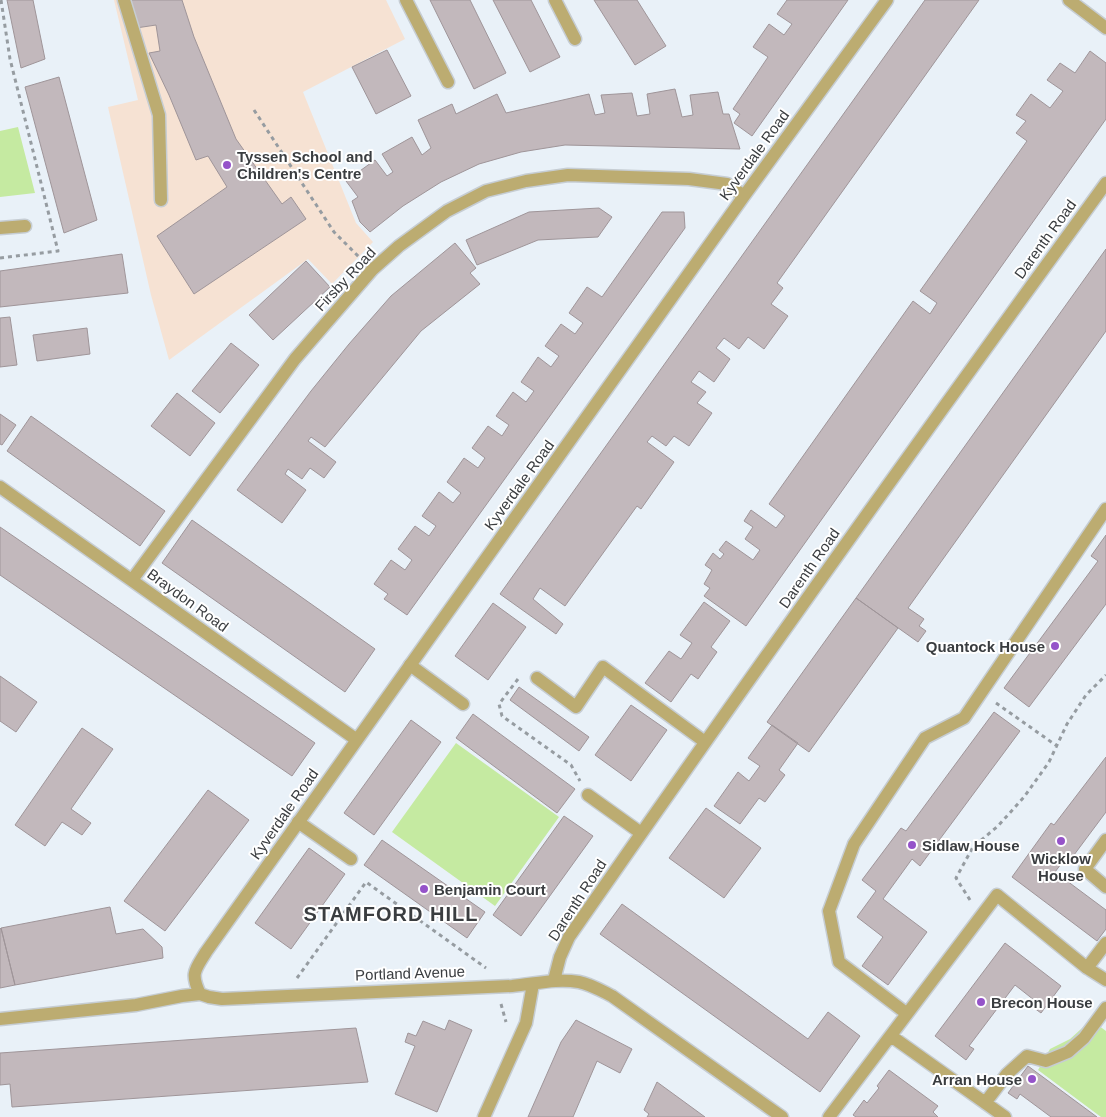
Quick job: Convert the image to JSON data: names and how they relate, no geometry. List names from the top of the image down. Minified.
{"streets":{"street":["Kyverdale Road","Darenth Road","Firsby Road","Braydon Road","Portland Avenue"]},"crossings":[["Kyverdale Road","Firsby Road"],["Kyverdale Road","Braydon Road"],["Kyverdale Road","Portland Avenue"],["Darenth Road","Portland Avenue"],["Firsby Road","Braydon Road"]],"districts":["STAMFORD HILL"],"places":["Tyssen School and Children's Centre","Quantock House","Wicklow House","Sidlaw House","Benjamin Court","Brecon House","Arran House"]}
